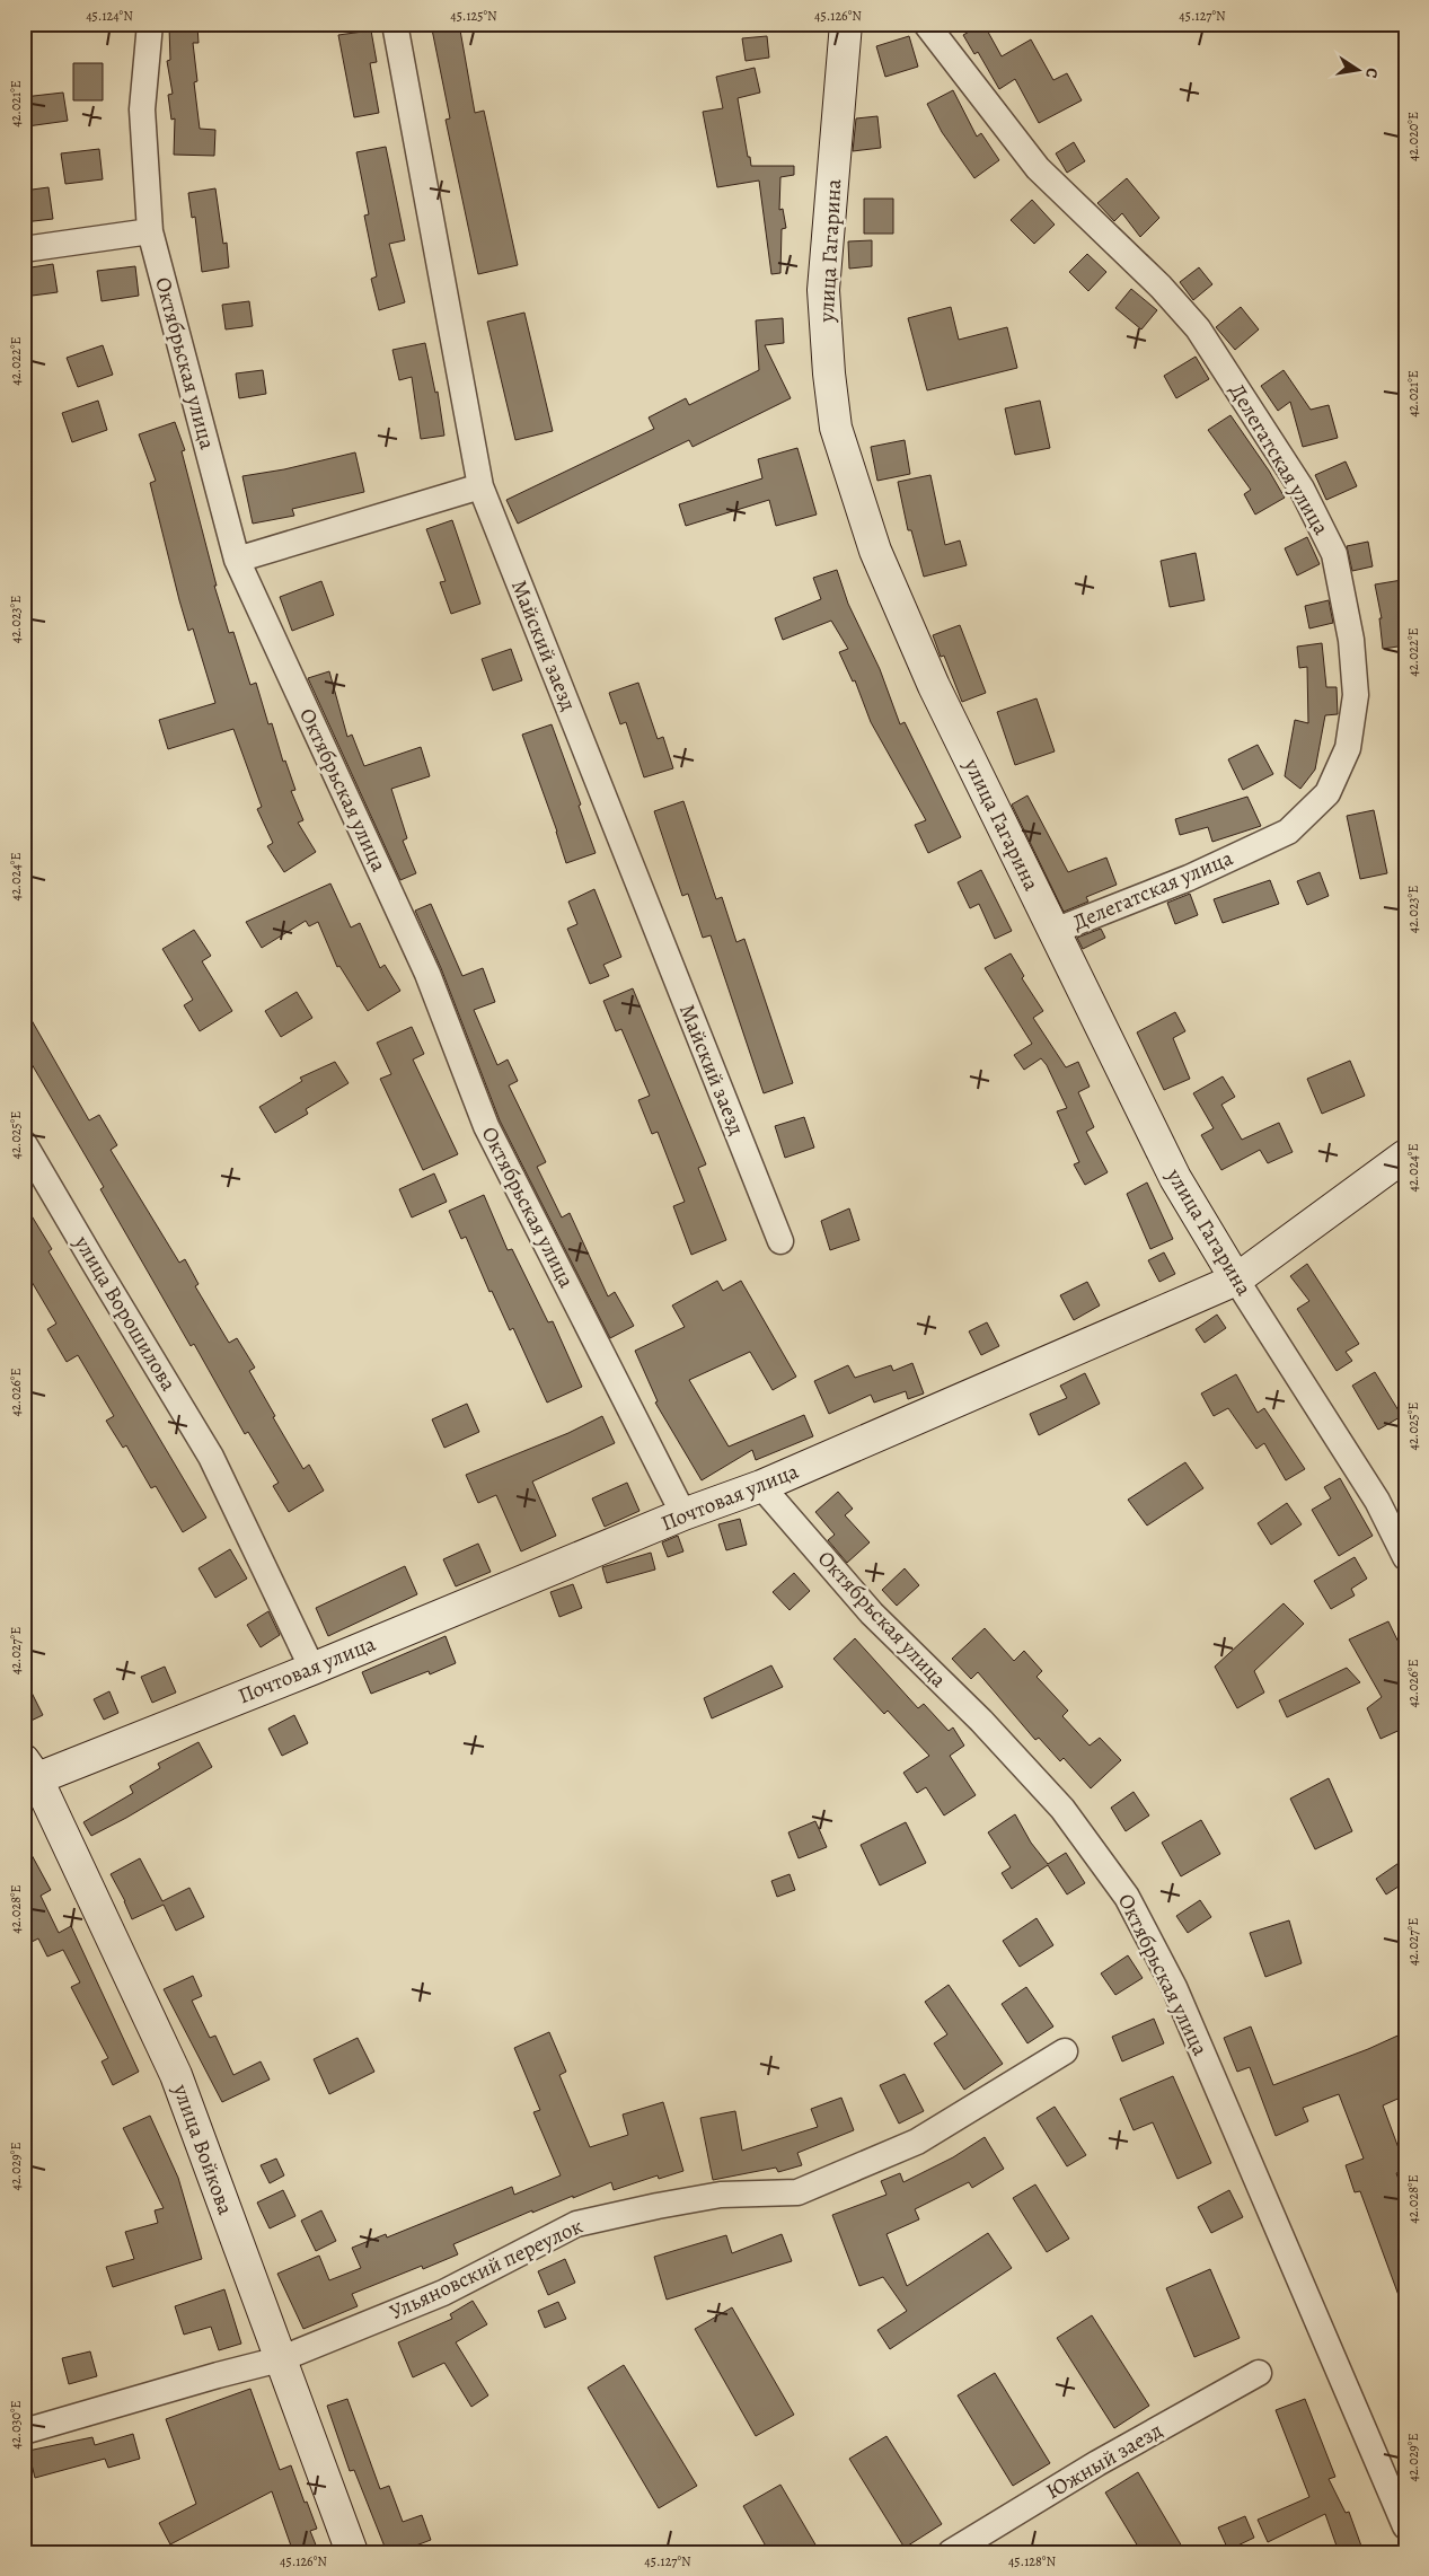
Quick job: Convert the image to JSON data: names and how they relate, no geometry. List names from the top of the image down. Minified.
{"streets":{"main road":["улица Гагарина","Почтовая улица","улица Войкова"],"street":["Октябрьская улица","Делегатская улица","Майский заезд","улица Ворошилова","Ульяновский переулок","Южный заезд"]},"crossings":[["улица Гагарина","Делегатская улица"],["улица Гагарина","Почтовая улица"],["Октябрьская улица","Почтовая улица"],["улица Ворошилова","Почтовая улица"],["Почтовая улица","улица Войкова"],["улица Войкова","Ульяновский переулок"]],"north":"right","coordinates":["45.124°N","45.125°N","45.126°N","45.127°N","42.021°E","42.020°E","42.022°E","42.023°E","42.024°E","42.025°E","42.026°E","42.027°E","42.028°E","42.029°E","42.030°E","45.128°N"]}
